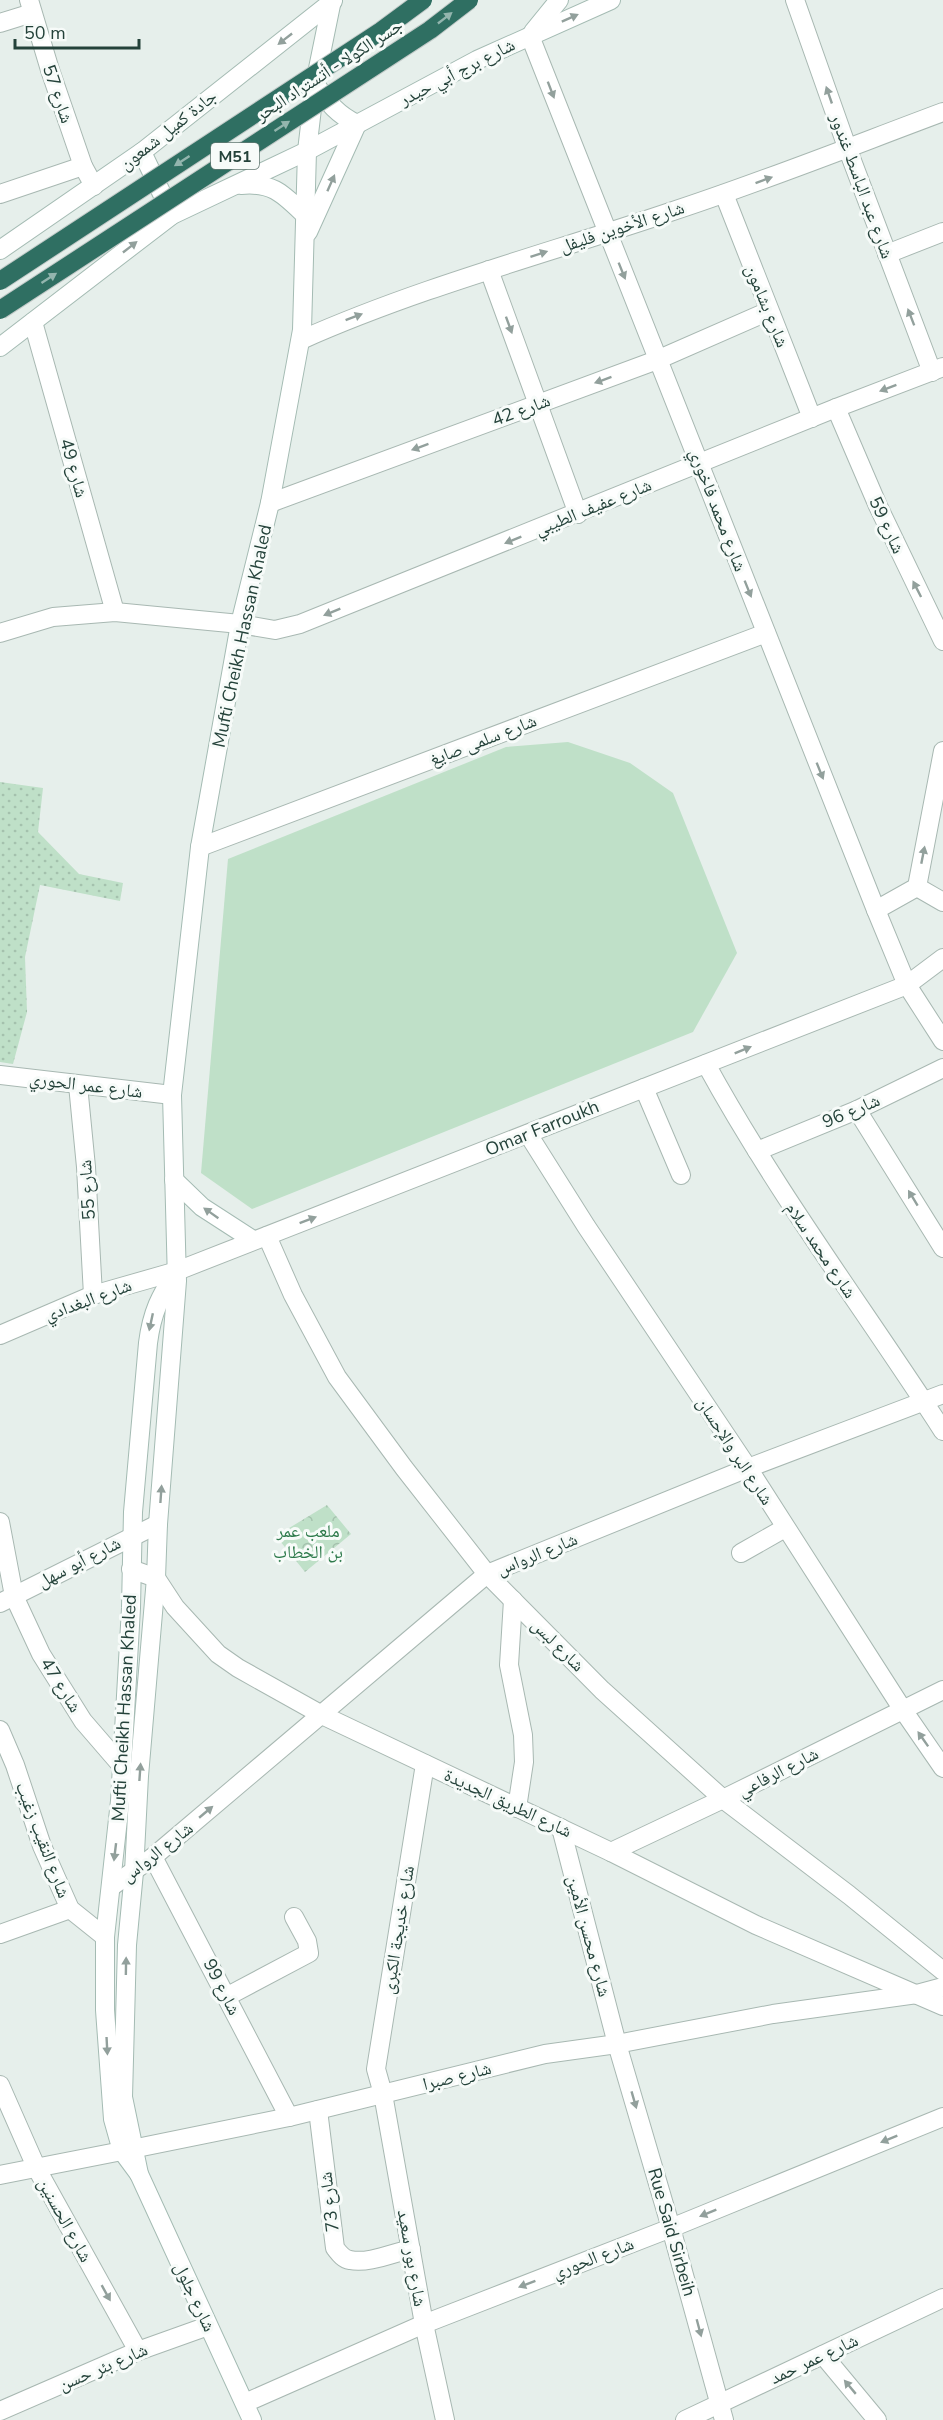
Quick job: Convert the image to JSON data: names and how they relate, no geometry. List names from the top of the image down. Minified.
{"streets":{"highway":["جسر الكولا - أتستراد البحر","M51"],"street":["شارع برج أبي حيدر","شارع 57","جادة كميل شمعون","شارع عبد الباسط غندور","شارع الأخوين فليفل","شارع بشامون","شارع 42","شارع 49","شارع عفيف الطيبي","شارع محمد فاخوري","شارع 59","Mufti Cheikh Hassan Khaled","شارع سلمى صايغ","شارع عمر الحوري","شارع 96","Omar Farroukh","شارع 55","شارع محمد سلام","شارع البغدادي","شارع البر والإحسان","شارع الرواس","شارع أبو سهل","شارع لبس","شارع 47","شارع الرفاعي","شارع الطريق الجديدة","شارع النقيب زغيب","شارع خديجة الكبرى","شارع محسن الأمين","شارع 99","شارع صبرا","شارع 73","شارع الحسنين","Rue Said Sirbeih","شارع بور سعيد","شارع الحوري","شارع جلول","شارع عمر حمد","شارع بئر حسن"]},"crossings":[["شارع برج أبي حيدر","شارع محمد فاخوري"],["شارع برج أبي حيدر","Mufti Cheikh Hassan Khaled"],["شارع 57","جادة كميل شمعون"],["جادة كميل شمعون","Mufti Cheikh Hassan Khaled"],["شارع عبد الباسط غندور","شارع الأخوين فليفل"],["شارع عبد الباسط غندور","شارع عفيف الطيبي"],["شارع الأخوين فليفل","شارع بشامون"],["شارع الأخوين فليفل","شارع محمد فاخوري"],["شارع الأخوين فليفل","Mufti Cheikh Hassan Khaled"],["شارع بشامون","شارع 42"],["شارع بشامون","شارع عفيف الطيبي"],["شارع 42","شارع محمد فاخوري"],["شارع 42","Mufti Cheikh Hassan Khaled"],["شارع 49","شارع عفيف الطيبي"],["شارع عفيف الطيبي","شارع محمد فاخوري"],["شارع عفيف الطيبي","شارع 59"],["شارع عفيف الطيبي","Mufti Cheikh Hassan Khaled"],["شارع محمد فاخوري","شارع سلمى صايغ"],["شارع محمد فاخوري","Omar Farroukh"],["Mufti Cheikh Hassan Khaled","شارع سلمى صايغ"],["Mufti Cheikh Hassan Khaled","شارع عمر الحوري"],["Mufti Cheikh Hassan Khaled","Omar Farroukh"],["Mufti Cheikh Hassan Khaled","شارع البغدادي"],["Mufti Cheikh Hassan Khaled","شارع الرواس"],["Mufti Cheikh Hassan Khaled","شارع أبو سهل"],["Mufti Cheikh Hassan Khaled","شارع 47"],["Mufti Cheikh Hassan Khaled","شارع الطريق الجديدة"],["Mufti Cheikh Hassan Khaled","شارع النقيب زغيب"],["Mufti Cheikh Hassan Khaled","شارع صبرا"],["Mufti Cheikh Hassan Khaled","شارع جلول"],["شارع عمر الحوري","شارع 55"],["شارع 96","شارع محمد سلام"],["Omar Farroukh","شارع محمد سلام"],["Omar Farroukh","شارع البغدادي"],["Omar Farroukh","شارع البر والإحسان"],["Omar Farroukh","شارع لبس"],["شارع 55","شارع البغدادي"],["شارع محمد سلام","شارع الرواس"],["شارع البر والإحسان","شارع الرواس"],["شارع البر والإحسان","شارع الرفاعي"],["شارع الرواس","شارع لبس"],["شارع الرواس","شارع الطريق الجديدة"],["شارع الرواس","شارع 99"],["شارع أبو سهل","شارع 47"],["شارع لبس","شارع الرفاعي"],["شارع الرفاعي","شارع الطريق الجديدة"],["شارع الطريق الجديدة","شارع خديجة الكبرى"],["شارع الطريق الجديدة","شارع محسن الأمين"],["شارع الطريق الجديدة","شارع صبرا"],["شارع خديجة الكبرى","شارع صبرا"],["شارع خديجة الكبرى","شارع بور سعيد"],["شارع محسن الأمين","شارع صبرا"],["شارع محسن الأمين","Rue Said Sirbeih"],["شارع 99","شارع صبرا"],["شارع صبرا","شارع 73"],["شارع صبرا","شارع الحسنين"],["شارع صبرا","Rue Said Sirbeih"],["شارع صبرا","شارع بور سعيد"],["شارع صبرا","شارع جلول"],["شارع 73","شارع بور سعيد"],["شارع الحسنين","شارع بئر حسن"],["Rue Said Sirbeih","شارع الحوري"],["Rue Said Sirbeih","شارع عمر حمد"],["شارع بور سعيد","شارع الحوري"],["شارع الحوري","شارع جلول"],["شارع جلول","شارع بئر حسن"]],"one_way":["شارع عبد الباسط غندور","شارع الأخوين فليفل","شارع 42","شارع عفيف الطيبي","شارع محمد فاخوري","شارع 59","Omar Farroukh","شارع الحسنين","Rue Said Sirbeih","شارع الحوري"],"parks":["ملعب عمر بن الخطاب"],"scale_bar":"50 m"}
